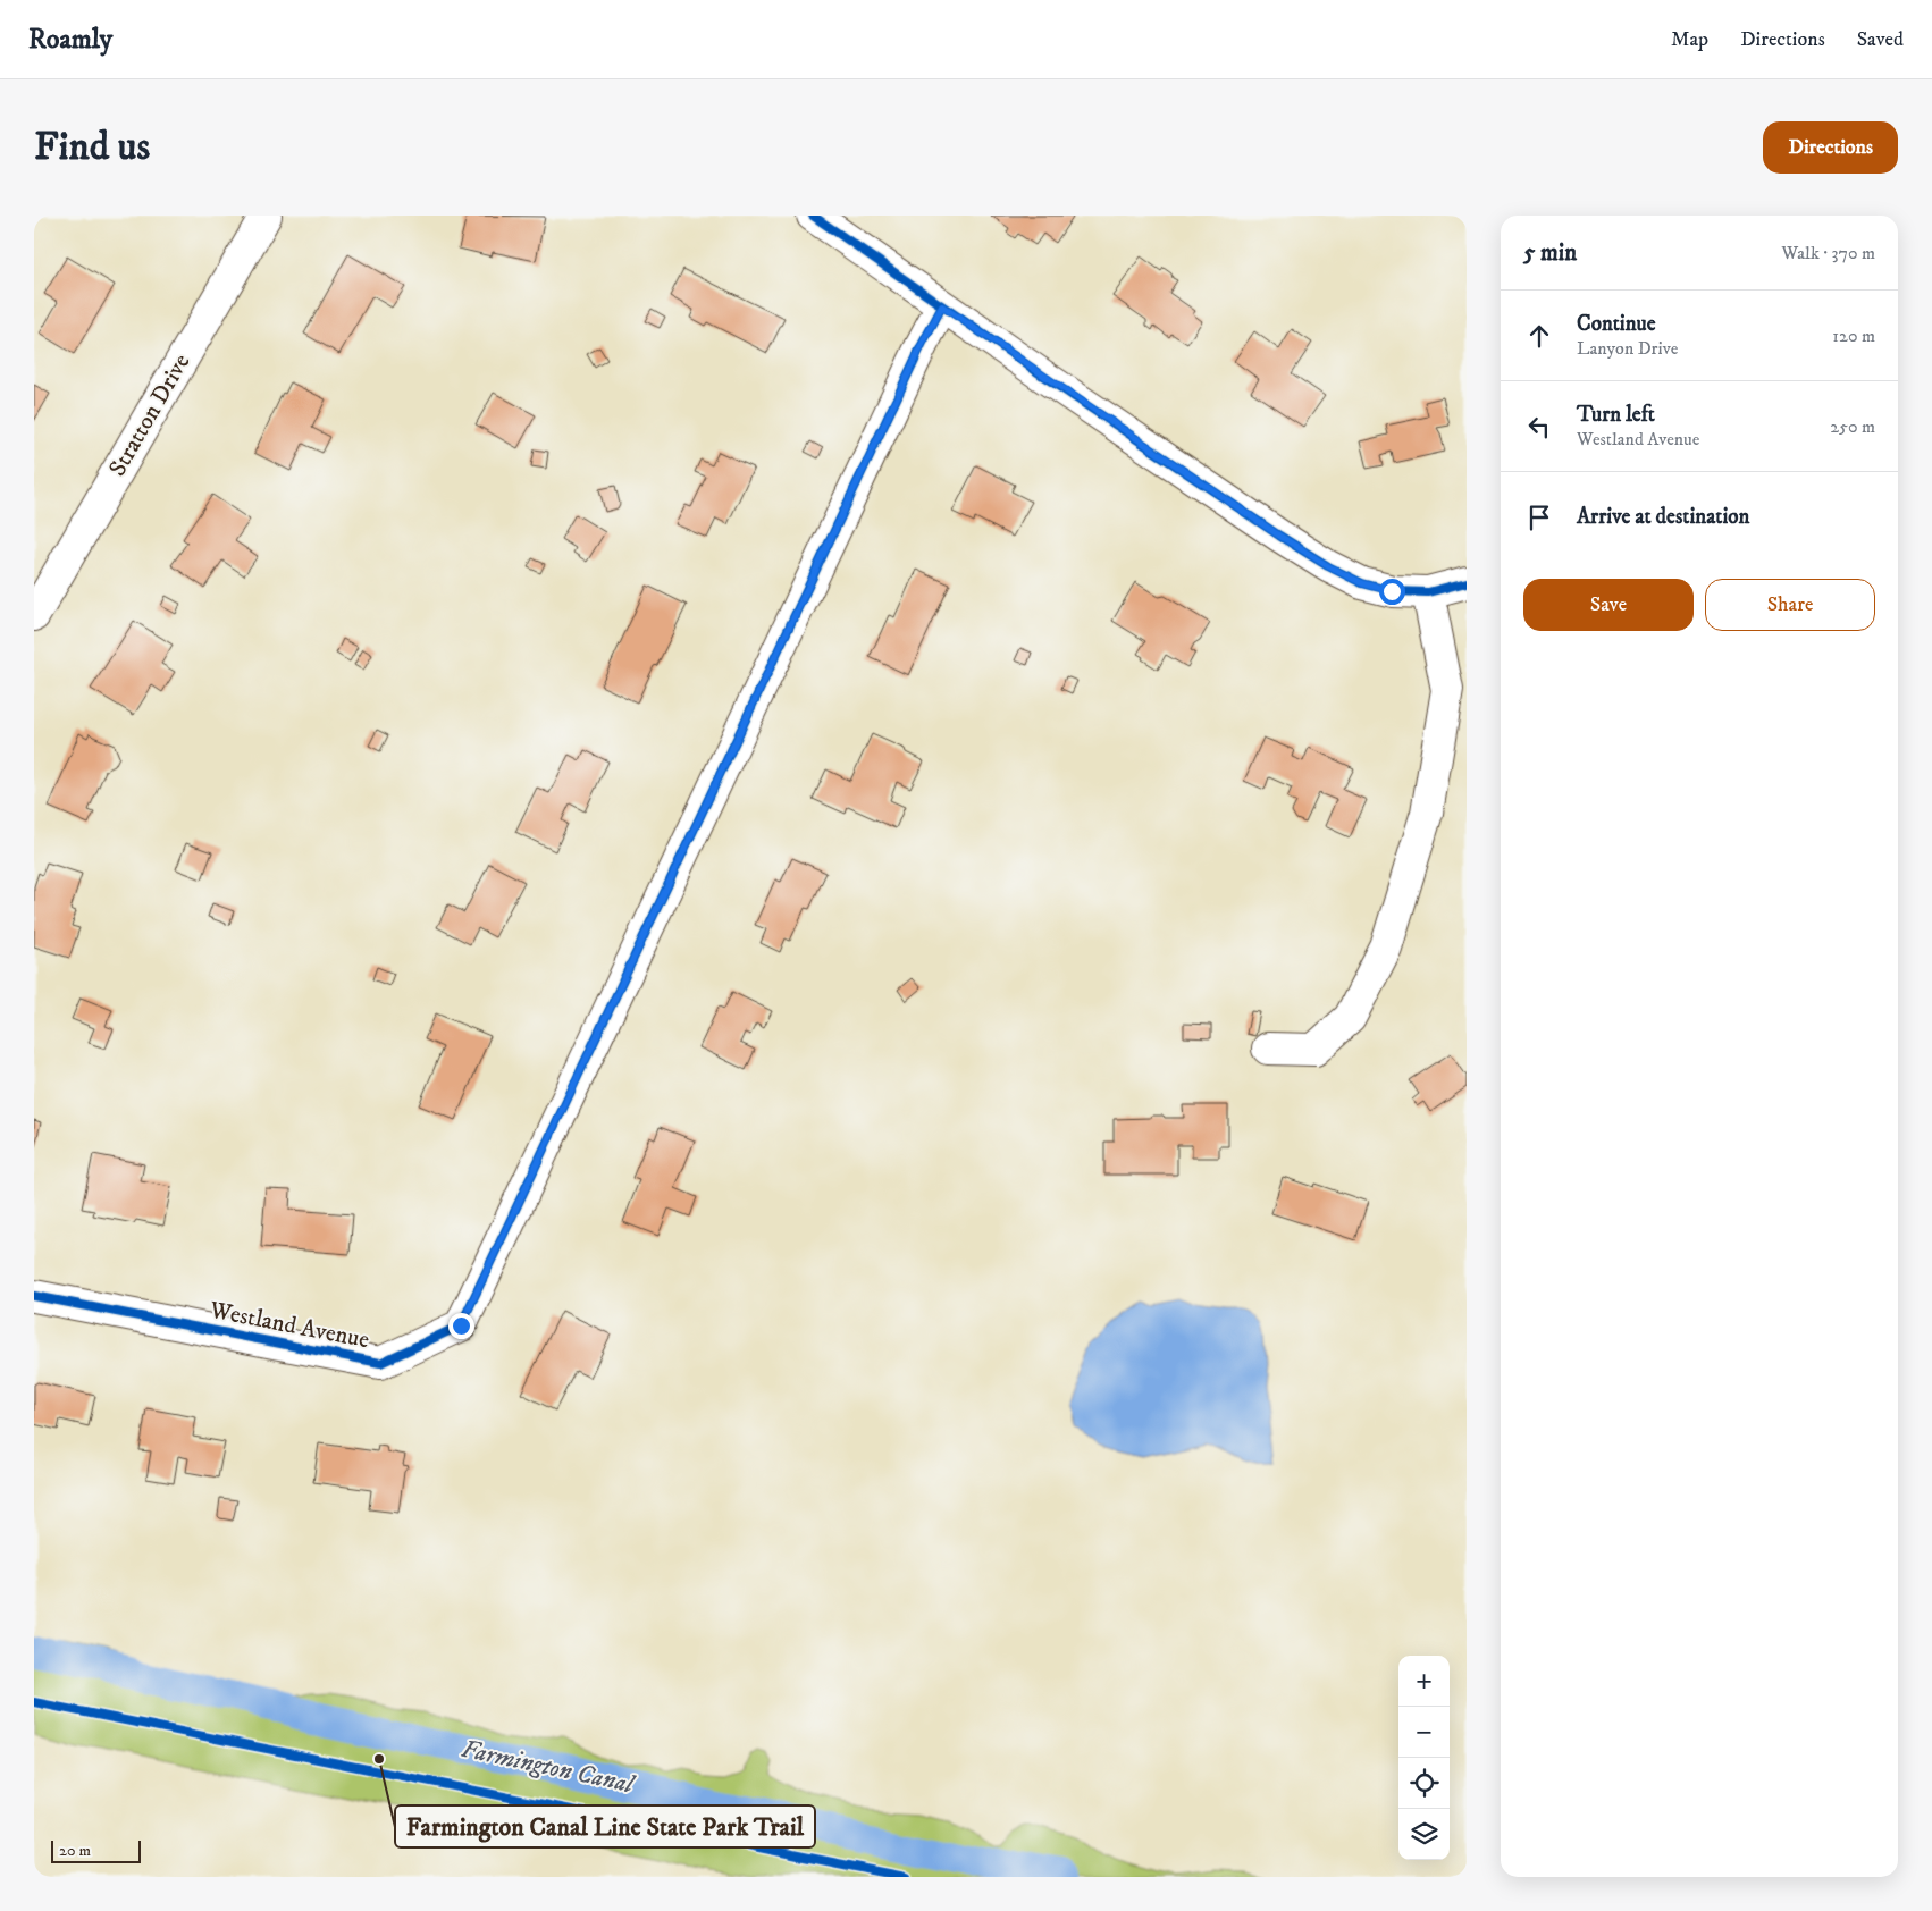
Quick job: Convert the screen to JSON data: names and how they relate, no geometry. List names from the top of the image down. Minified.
{"streets":{"street":["Stratton Drive","Westland Avenue"]},"water":["Farmington Canal"],"places":["Farmington Canal Line State Park Trail"],"scale_bar":"20 m","page":{"header":"Roamly","nav":["Map","Directions","Saved"],"buttons":["Directions",["Save","Share"]],"title":"Find us","heading":["5 min","Walk · 370 m"],"list":[["Continue","Lanyon Drive","120 m"],["Turn left","Westland Avenue","250 m"],"Arrive at destination"],"map_buttons":["+","−"],"scale":"20 m"}}
